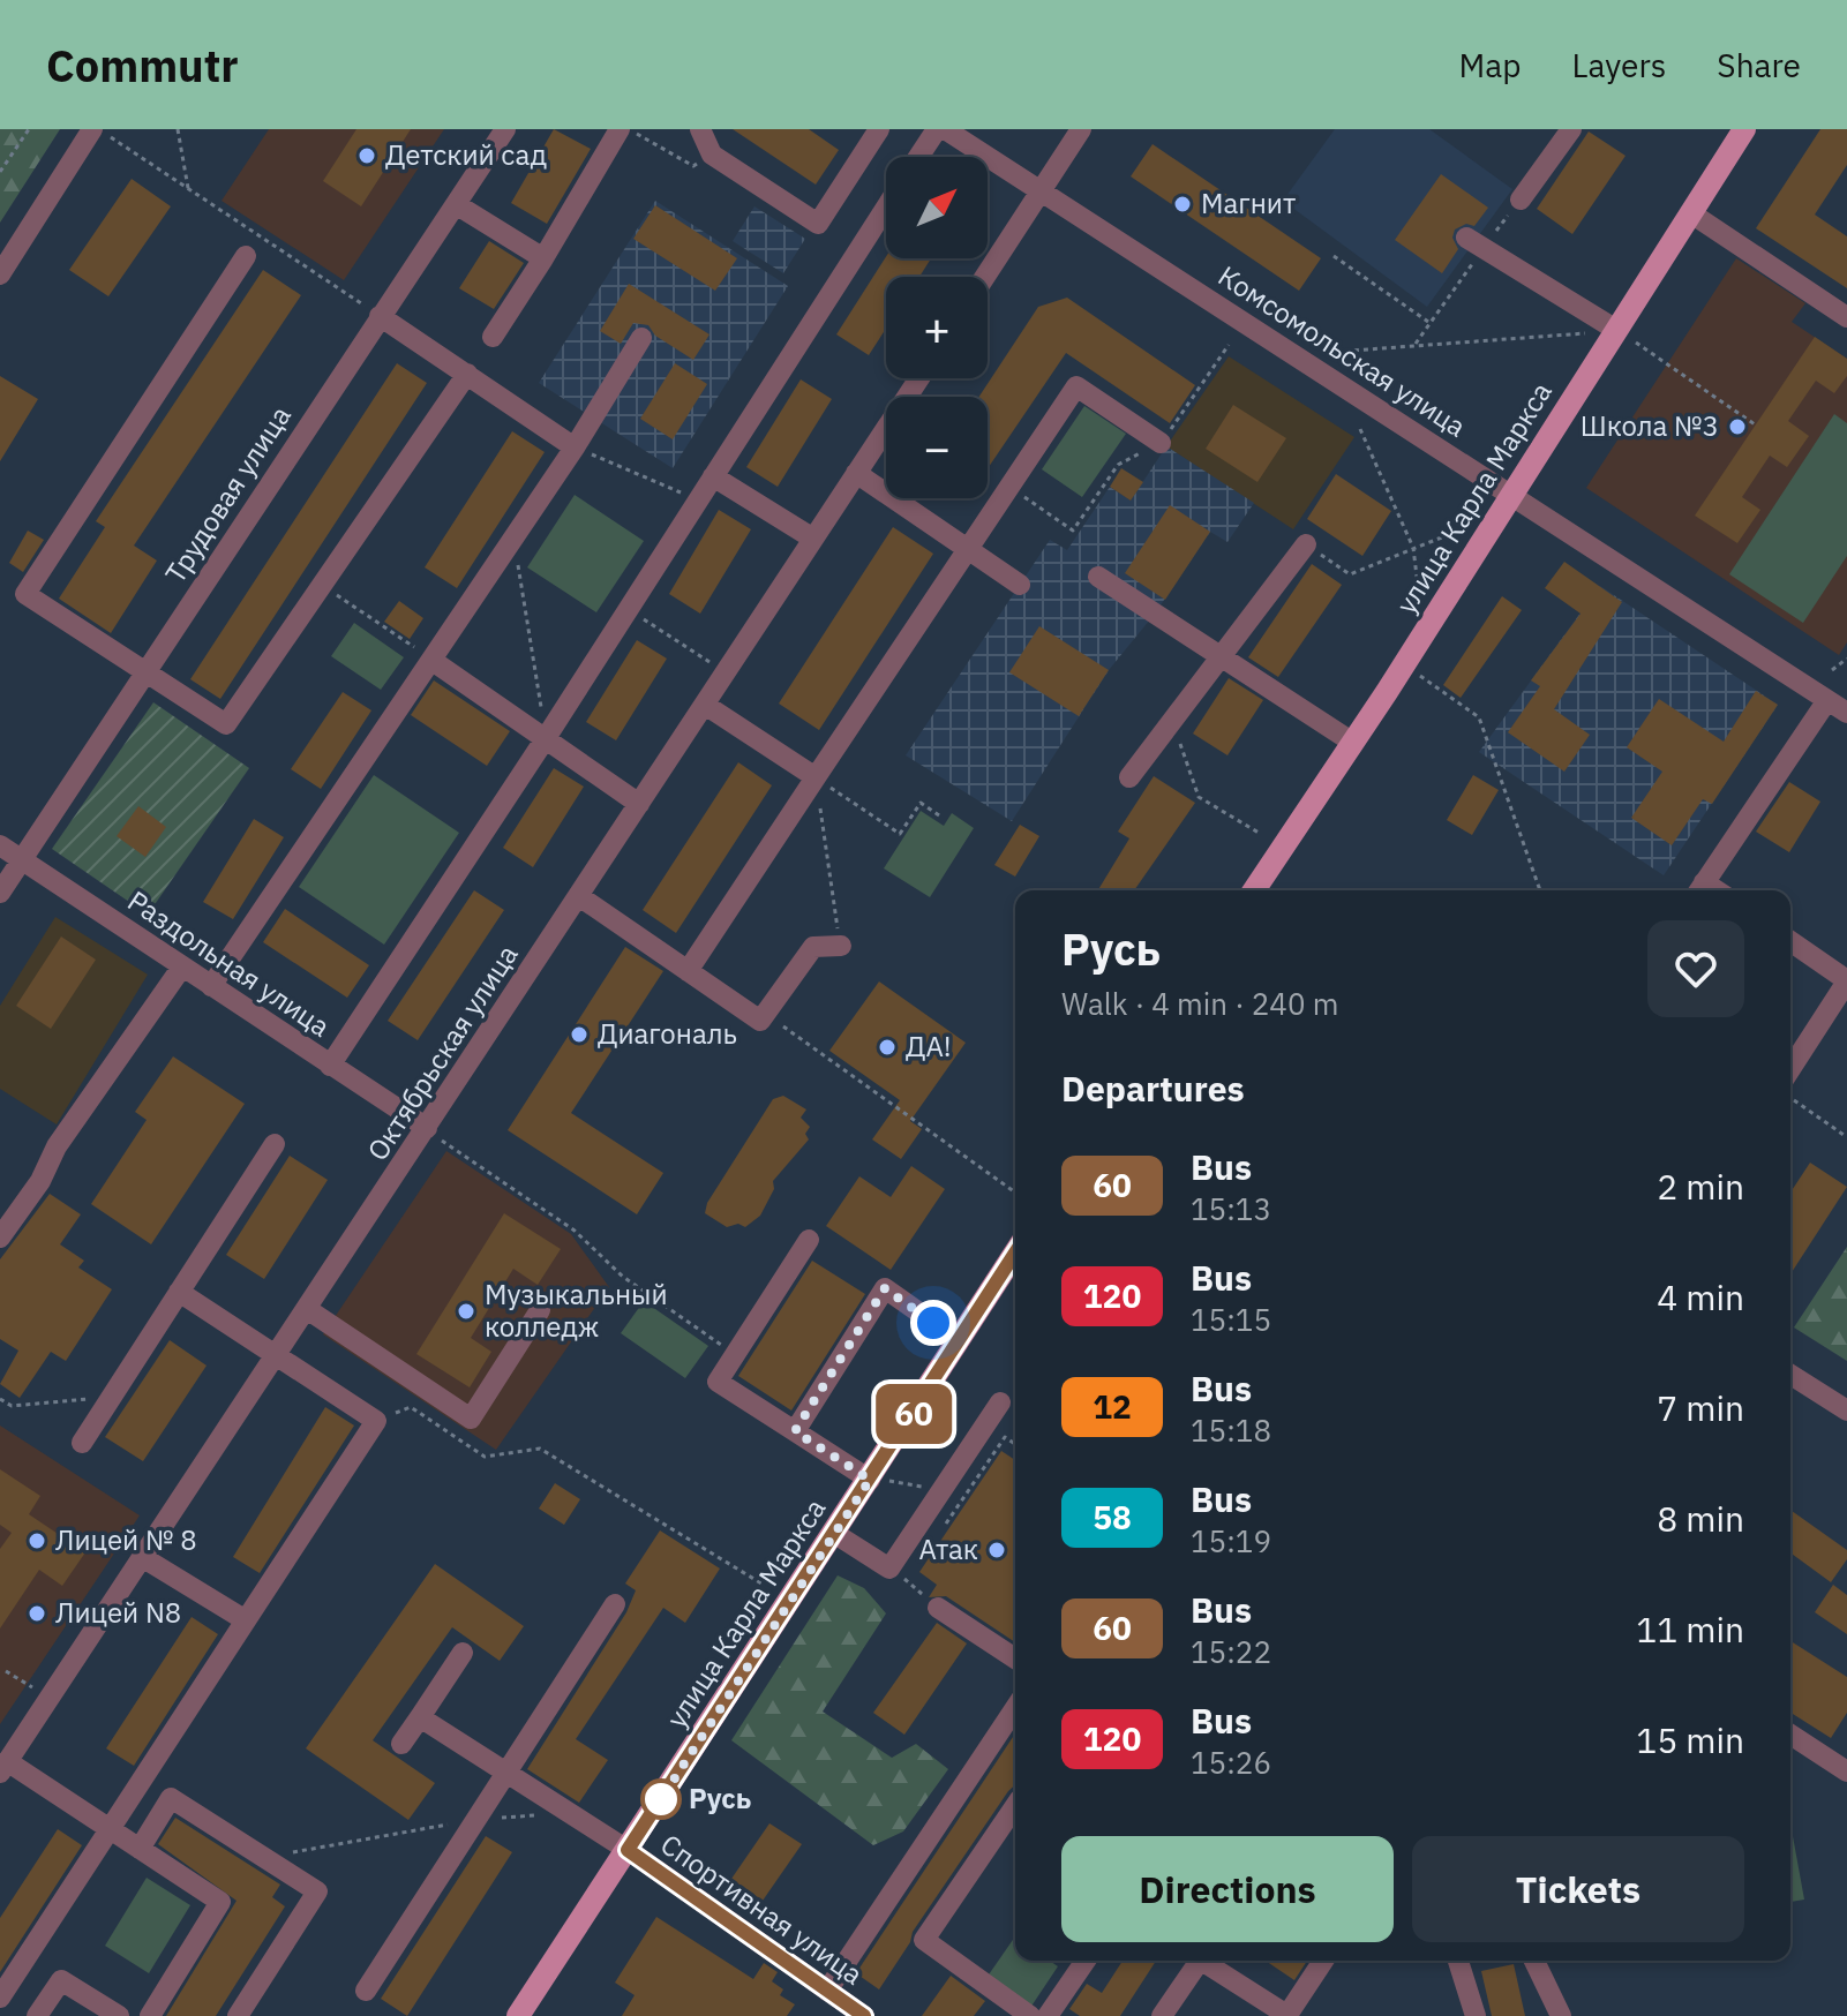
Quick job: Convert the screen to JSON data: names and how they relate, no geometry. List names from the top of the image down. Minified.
{"streets":{"main road":["улица Карла Маркса"],"street":["Комсомольская улица","Трудовая улица","Раздольная улица","Октябрьская улица","Спортивная улица"]},"crossings":[["Комсомольская улица","улица Карла Маркса"],["Трудовая улица","Раздольная улица"],["улица Карла Маркса","Спортивная улица"],["Раздольная улица","Октябрьская улица"]],"places":["Детский сад","Магнит","Школа №3","Диагональ","ДА!","Музыкальный колледж","Лицей № 8","Атак","Лицей N8","Русь"],"lines":["bus line 60"],"north":"top right","page":{"header":"Commutr","nav":["Map","Layers","Share"],"on_map":"60","map_buttons":["+","−"],"heading":[["Русь","Walk · 4 min · 240 m"],"Departures"],"list":[{"mark":"60","name":"Bus","note":"15:13","value":"2 min"},{"mark":"120","name":"Bus","note":"15:15","value":"4 min"},{"mark":"12","name":"Bus","note":"15:18","value":"7 min"},{"mark":"58","name":"Bus","note":"15:19","value":"8 min"},{"mark":"60","name":"Bus","note":"15:22","value":"11 min"},{"mark":"120","name":"Bus","note":"15:26","value":"15 min"}],"buttons":["Directions","Tickets"]}}
